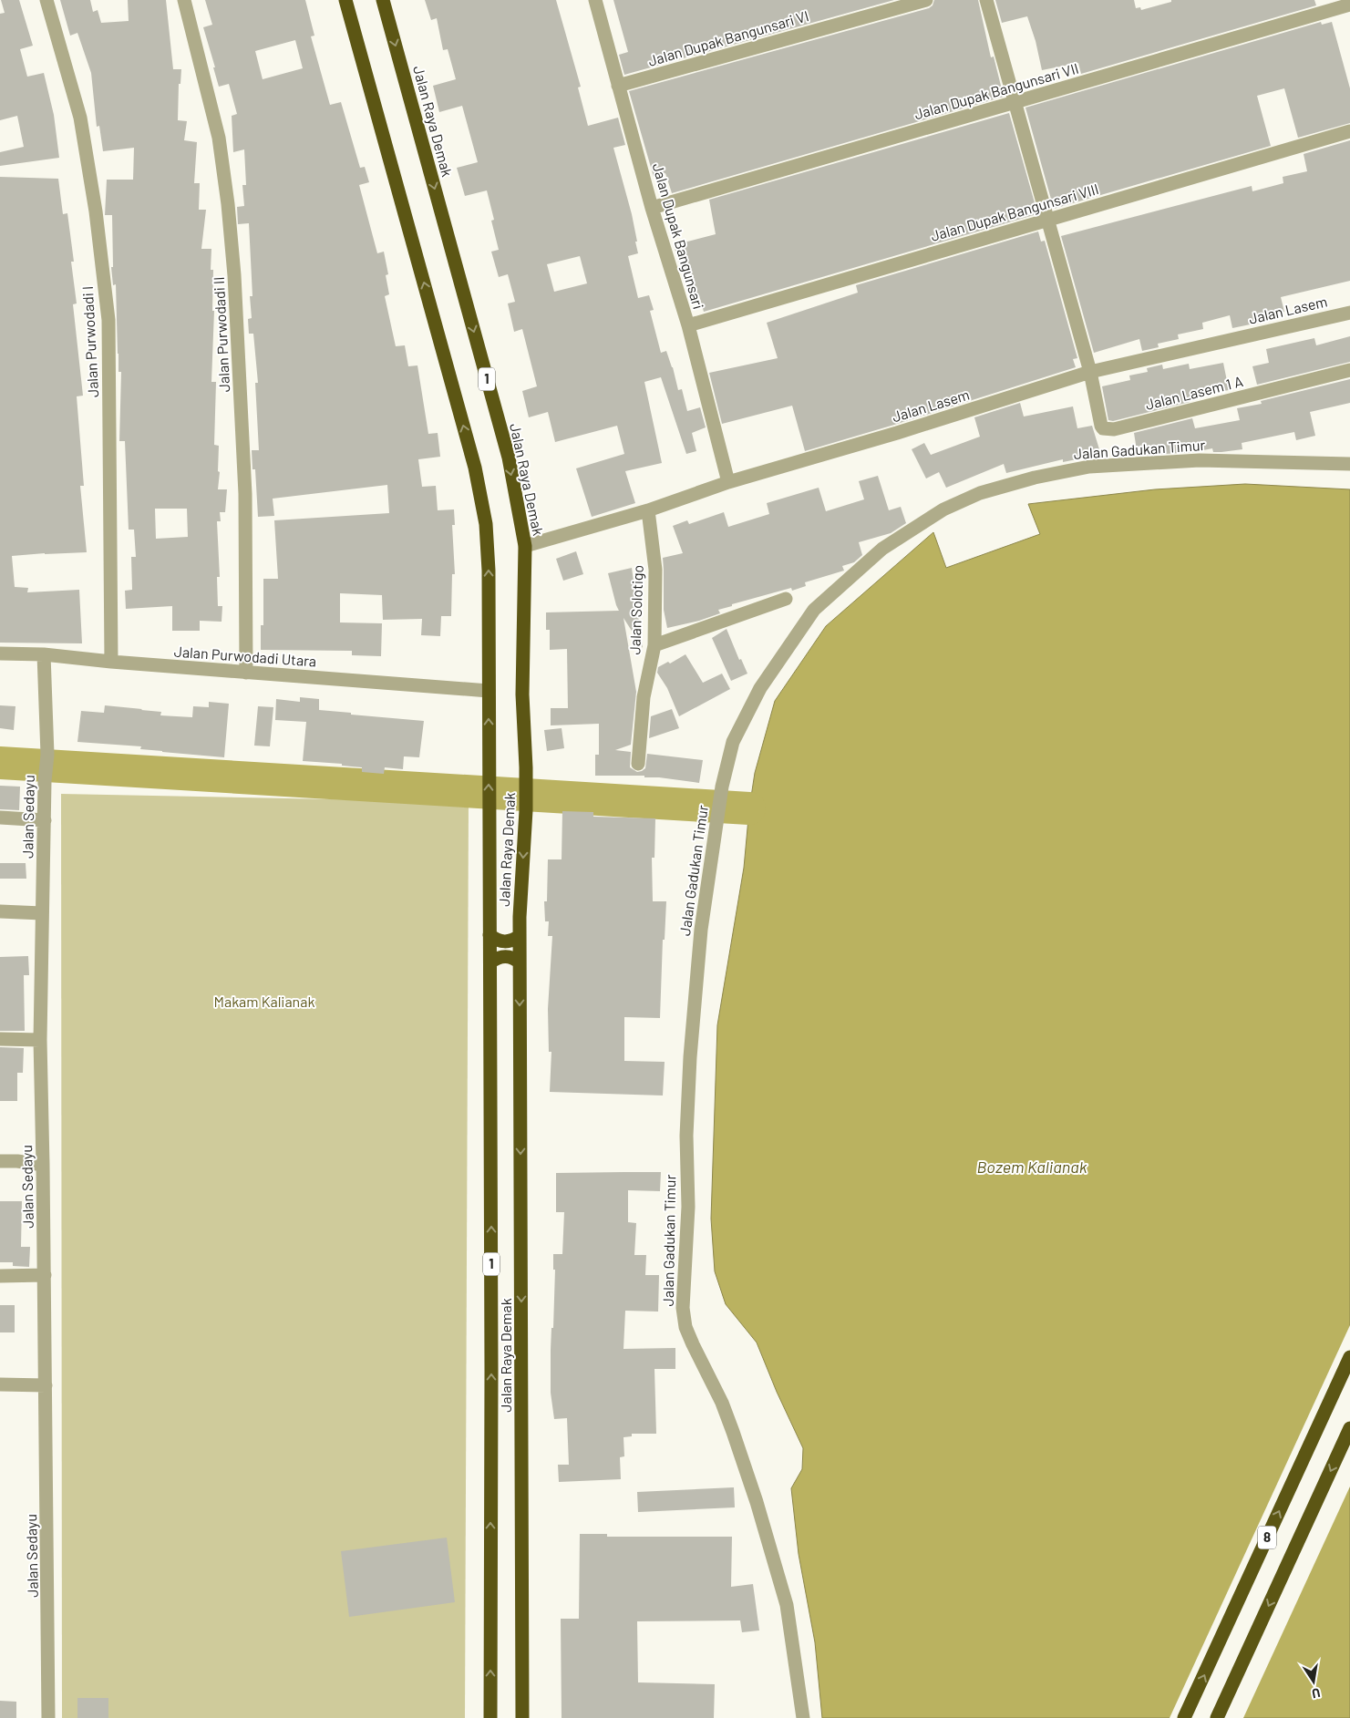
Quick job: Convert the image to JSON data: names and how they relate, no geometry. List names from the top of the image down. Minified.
{"streets":{"highway":["Jalan Raya Demak","1","8"],"street":["Jalan Dupak Bangunsari VI","Jalan Dupak Bangunsari VII","Jalan Dupak Bangunsari VIII","Jalan Dupak Bangunsari","Jalan Lasem","Jalan Purwodadi II","Jalan Purwodadi I","Jalan Lasem 1 A","Jalan Gadukan Timur","Jalan Solotigo","Jalan Purwodadi Utara","Jalan Sedayu"]},"crossings":[["Jalan Dupak Bangunsari VI","Jalan Dupak Bangunsari"],["Jalan Dupak Bangunsari VII","Jalan Dupak Bangunsari"],["Jalan Raya Demak","Jalan Lasem"],["Jalan Raya Demak","Jalan Purwodadi Utara"],["Jalan Dupak Bangunsari VIII","Jalan Dupak Bangunsari"],["Jalan Dupak Bangunsari","Jalan Lasem"],["Jalan Lasem","Jalan Lasem 1 A"],["Jalan Lasem","Jalan Solotigo"],["Jalan Purwodadi II","Jalan Purwodadi Utara"],["Jalan Purwodadi I","Jalan Purwodadi Utara"],["Jalan Purwodadi Utara","Jalan Sedayu"]],"water":["Bozem Kalianak"],"parks":["Makam Kalianak"],"north":"bottom"}
